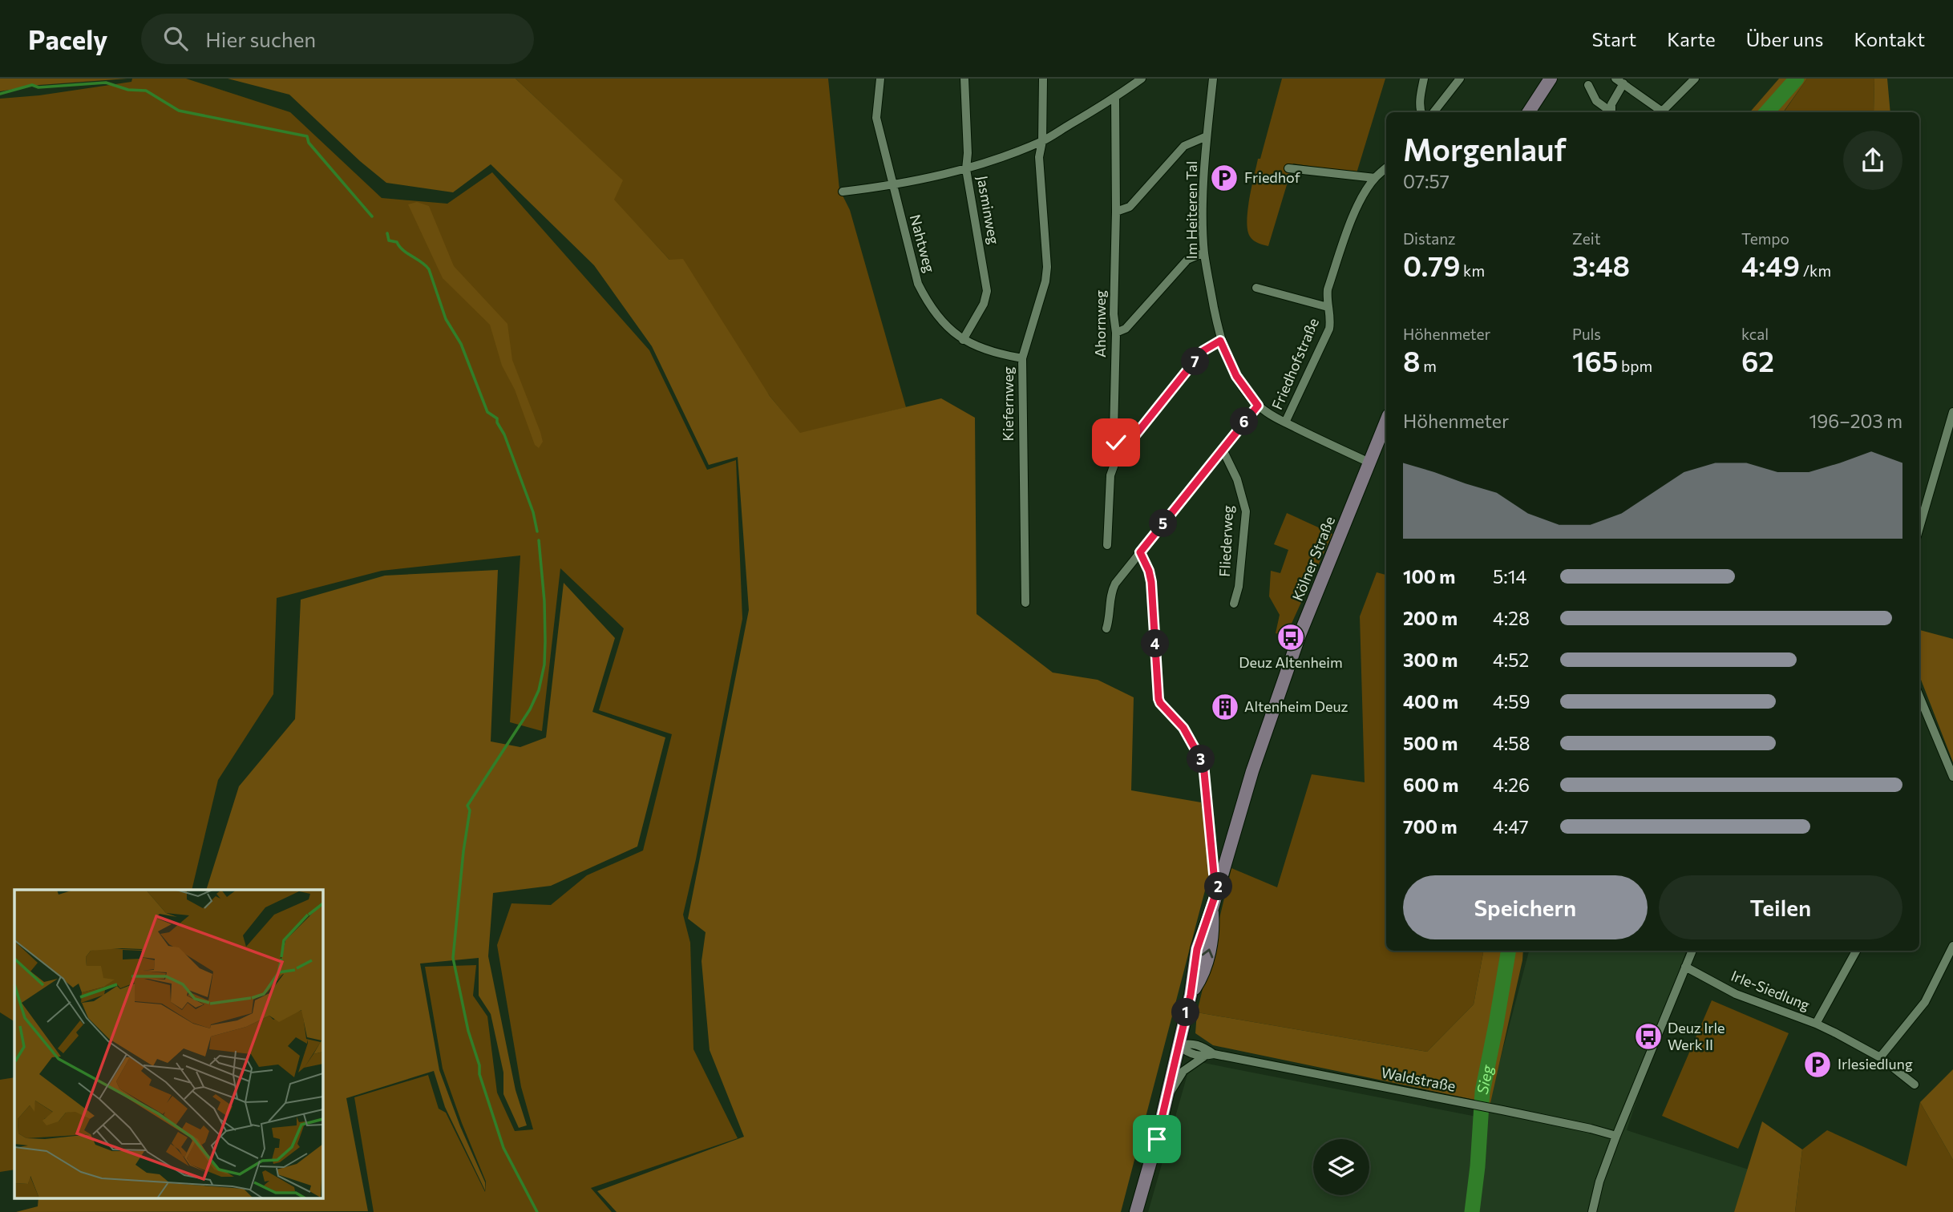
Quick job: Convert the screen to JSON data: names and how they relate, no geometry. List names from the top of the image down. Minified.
{"streets":{"main road":["Kölner Straße"],"street":["Jasminweg","Im Heiteren Tal","Nahtweg","Ahornweg","Friedhofstraße","Kiefernweg","Fliederweg","Irle-Siedlung","Waldstraße"]},"crossings":[["Jasminweg","Nahtweg"],["Im Heiteren Tal","Friedhofstraße"],["Im Heiteren Tal","Kölner Straße"],["Nahtweg","Kiefernweg"],["Kölner Straße","Waldstraße"]],"water":["Sieg"],"places":{"parking":["Friedhof","Irlesiedlung"],"bus stop":["Deuz Altenheim","Deuz Irle Werk II"],"building":["Altenheim Deuz"]},"page":{"header":"Pacely","search":"Hier suchen","nav":["Start","Karte","Über uns","Kontakt"],"heading":["Morgenlauf","07:57"],"stats":[["Distanz","0.79 km"],["Zeit","3:48"],["Tempo","4:49 /km"],["Höhenmeter","8 m"],["Puls","165 bpm"],["kcal","62"]],"pins":["7","6","5","4","3","2","1"],"chart":["Höhenmeter","196–203 m"],"list":[{"name":"100 m","note":"5:14"},{"name":"200 m","note":"4:28"},{"name":"300 m","note":"4:52"},{"name":"400 m","note":"4:59"},{"name":"500 m","note":"4:58"},{"name":"600 m","note":"4:26"},{"name":"700 m","note":"4:47"}],"buttons":["Speichern","Teilen"]}}
